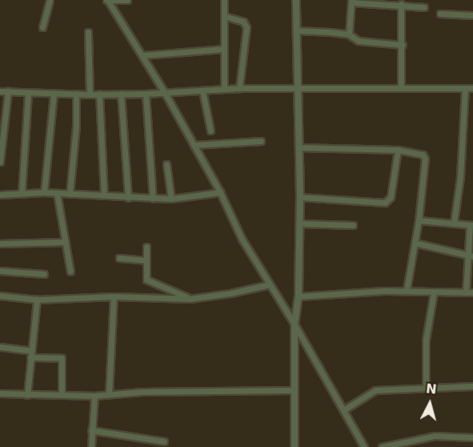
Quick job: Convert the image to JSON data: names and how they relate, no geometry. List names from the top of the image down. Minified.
{"north":"top"}
